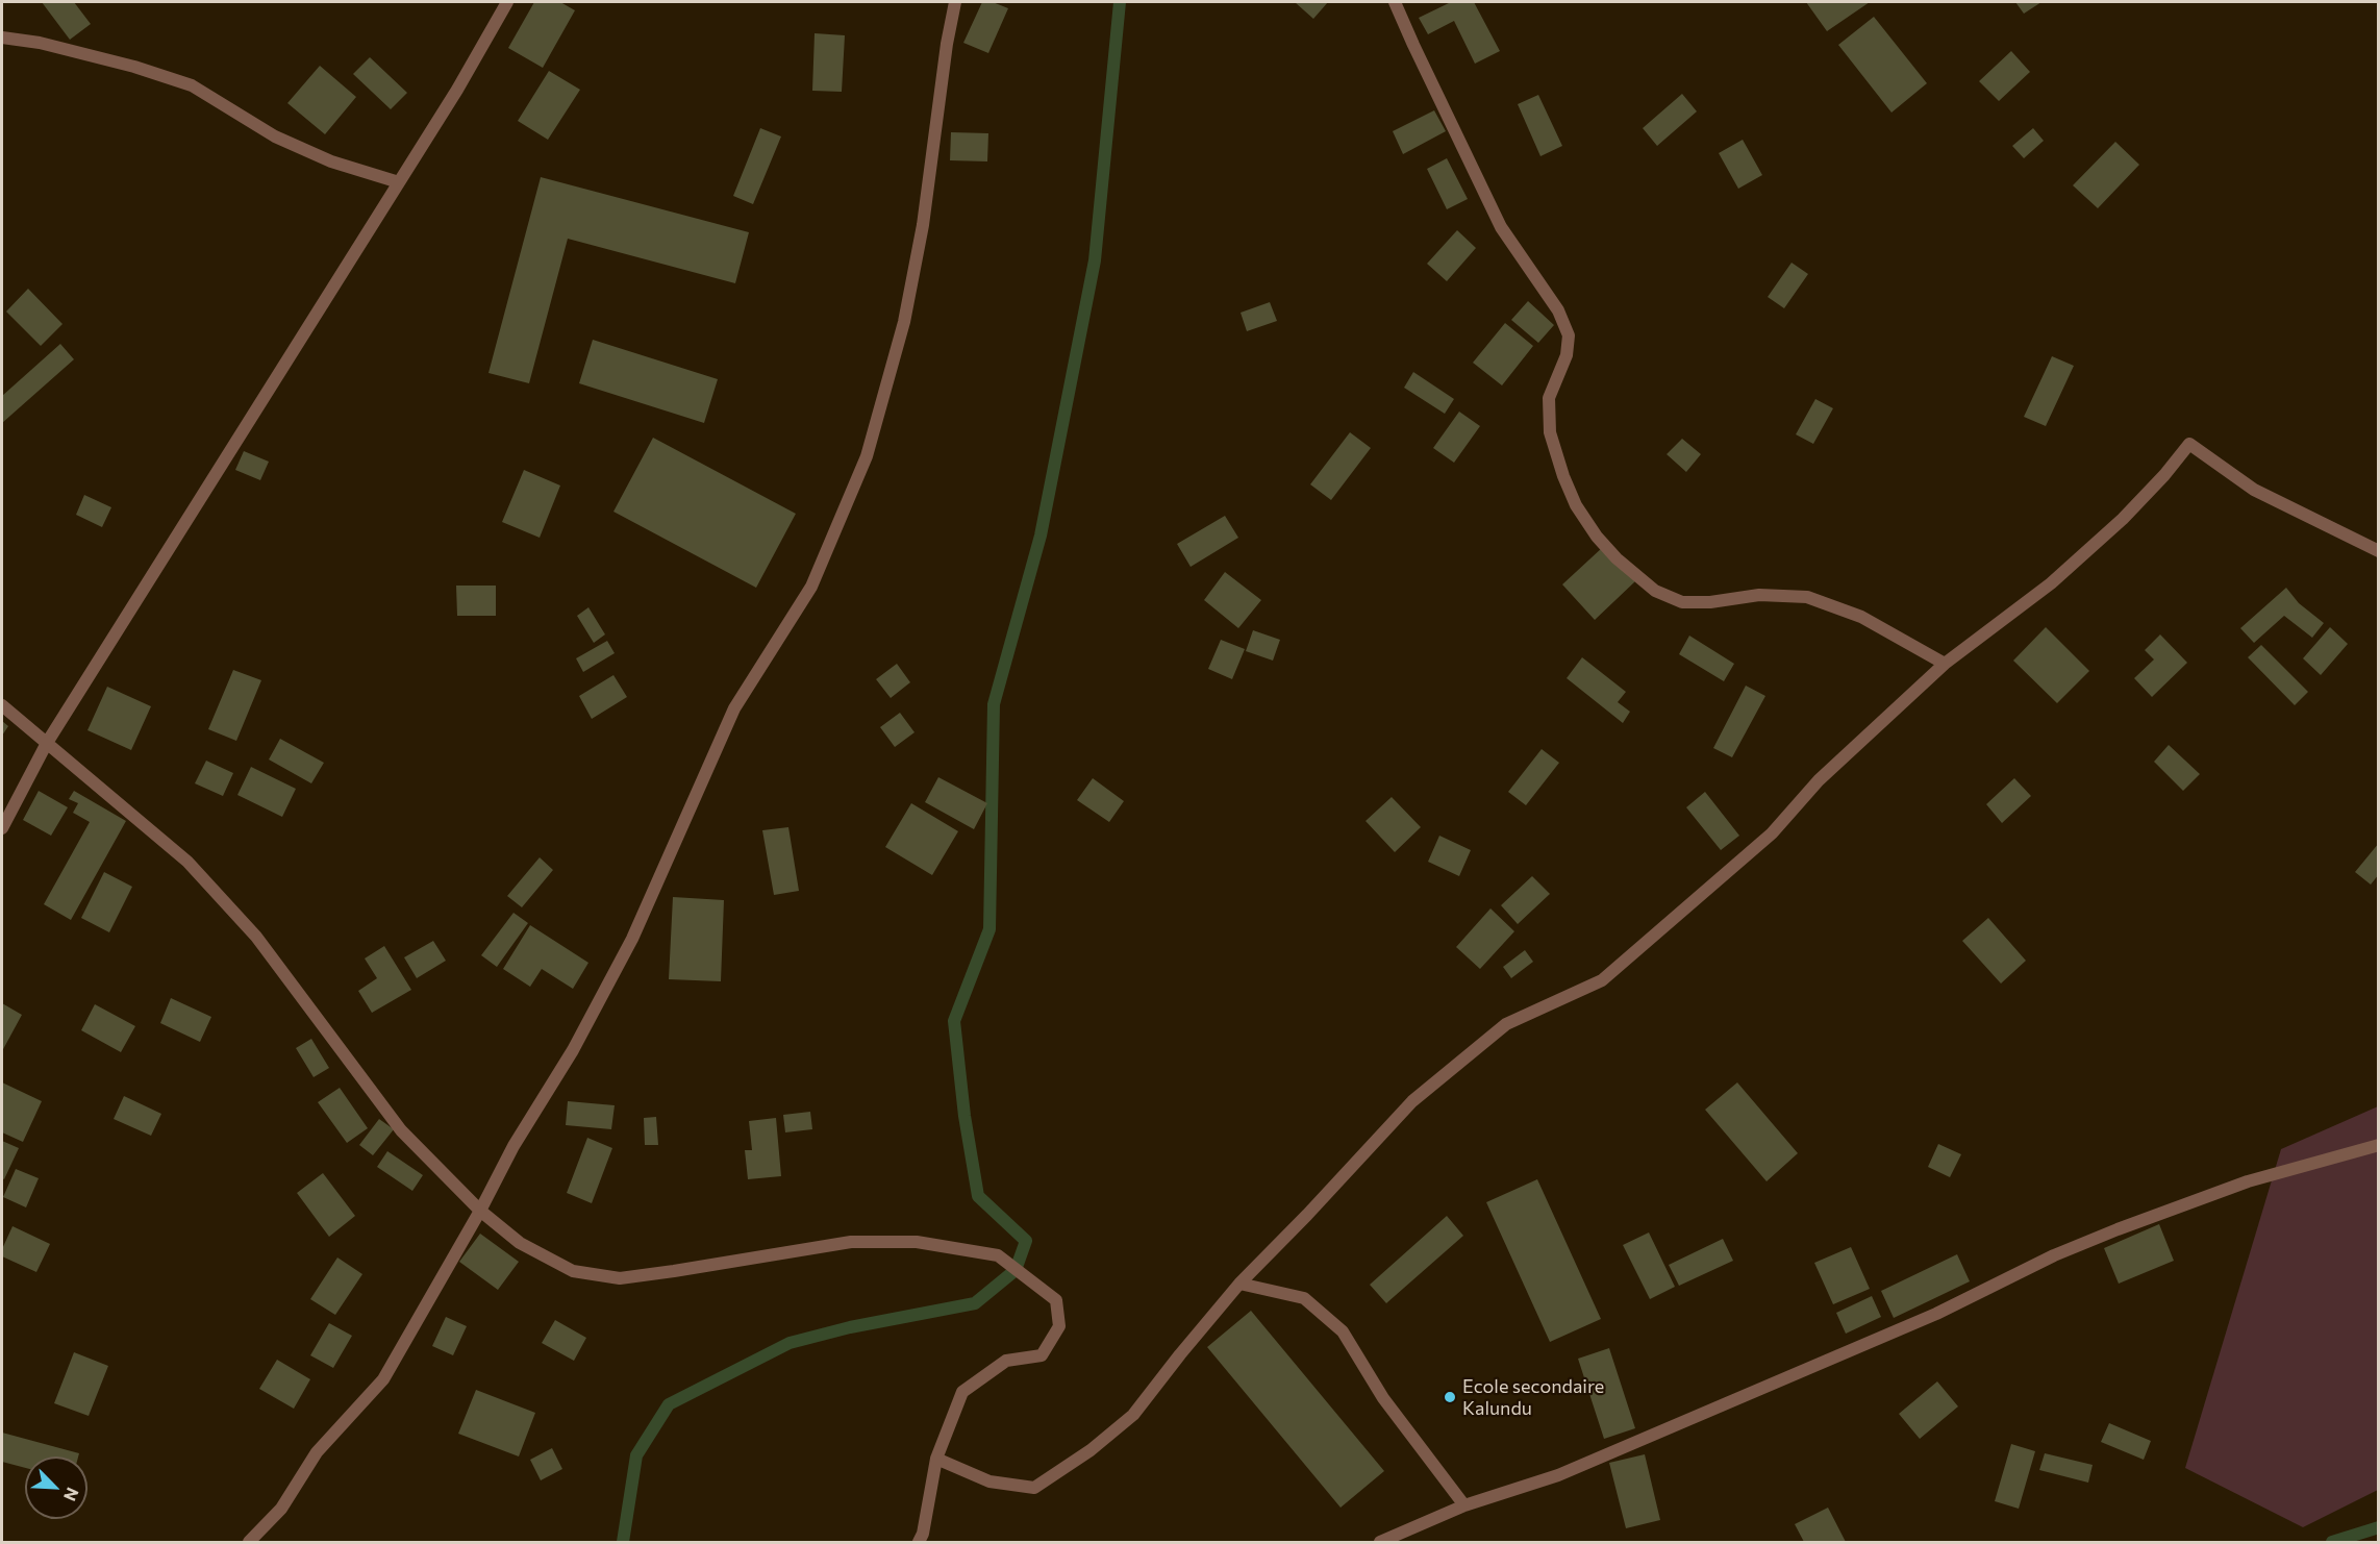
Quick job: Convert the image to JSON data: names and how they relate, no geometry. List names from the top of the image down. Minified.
{"places":["Ecole secondaire Kalundu"],"north":"bottom right"}
